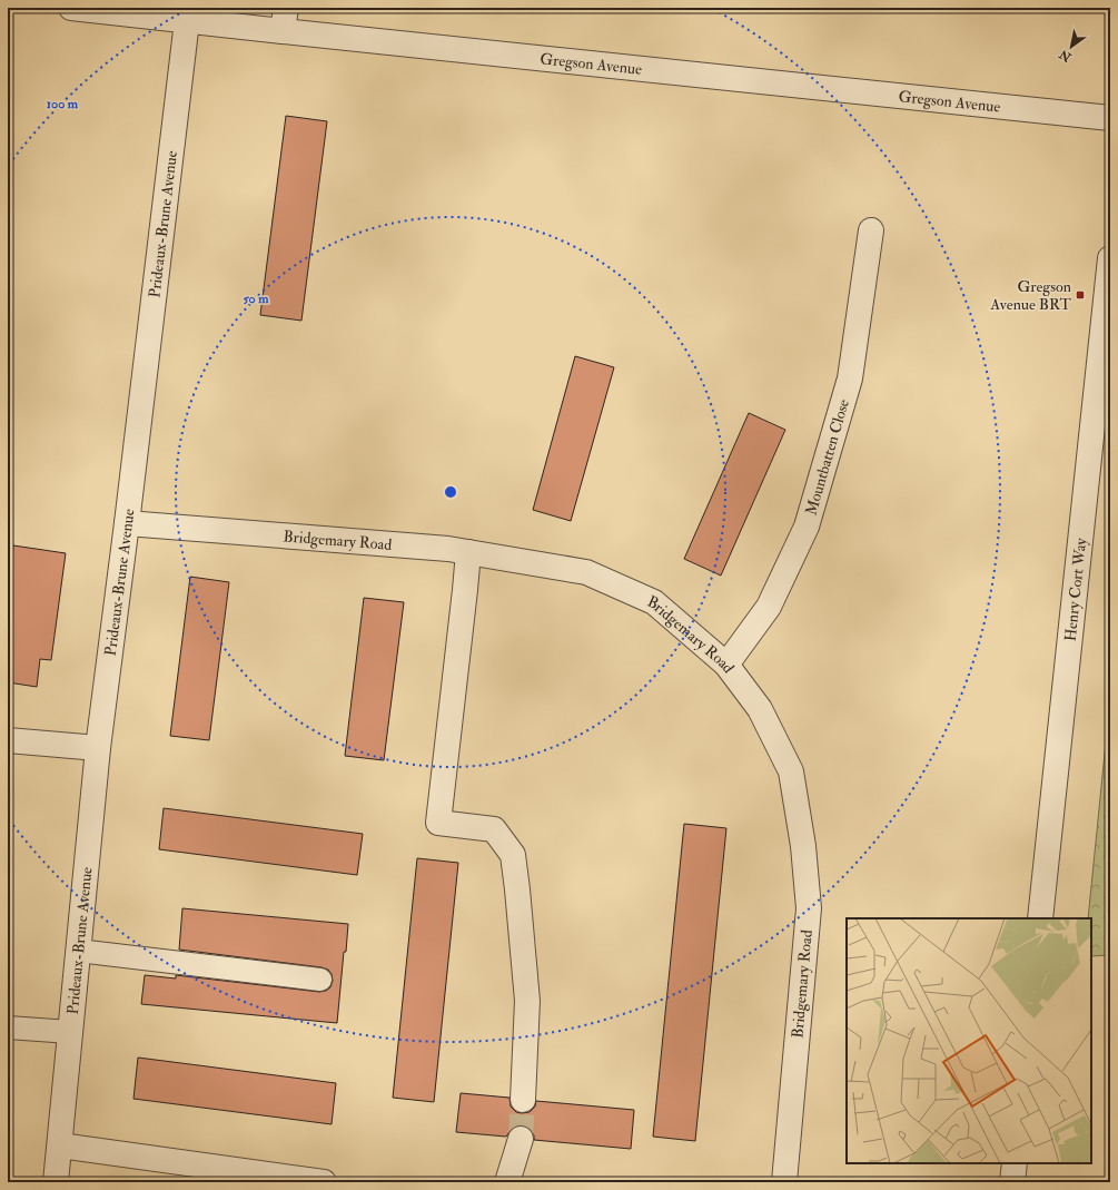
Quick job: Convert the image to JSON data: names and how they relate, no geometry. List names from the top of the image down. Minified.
{"streets":{"street":["Gregson Avenue","Prideaux-Brune Avenue","Mountbatten Close","Bridgemary Road","Henry Cort Way"]},"crossings":[["Gregson Avenue","Prideaux-Brune Avenue"],["Prideaux-Brune Avenue","Bridgemary Road"],["Mountbatten Close","Bridgemary Road"]],"places":{"transit":["Gregson Avenue BRT"]},"north":"bottom left","rings":["100 m","50 m"]}
